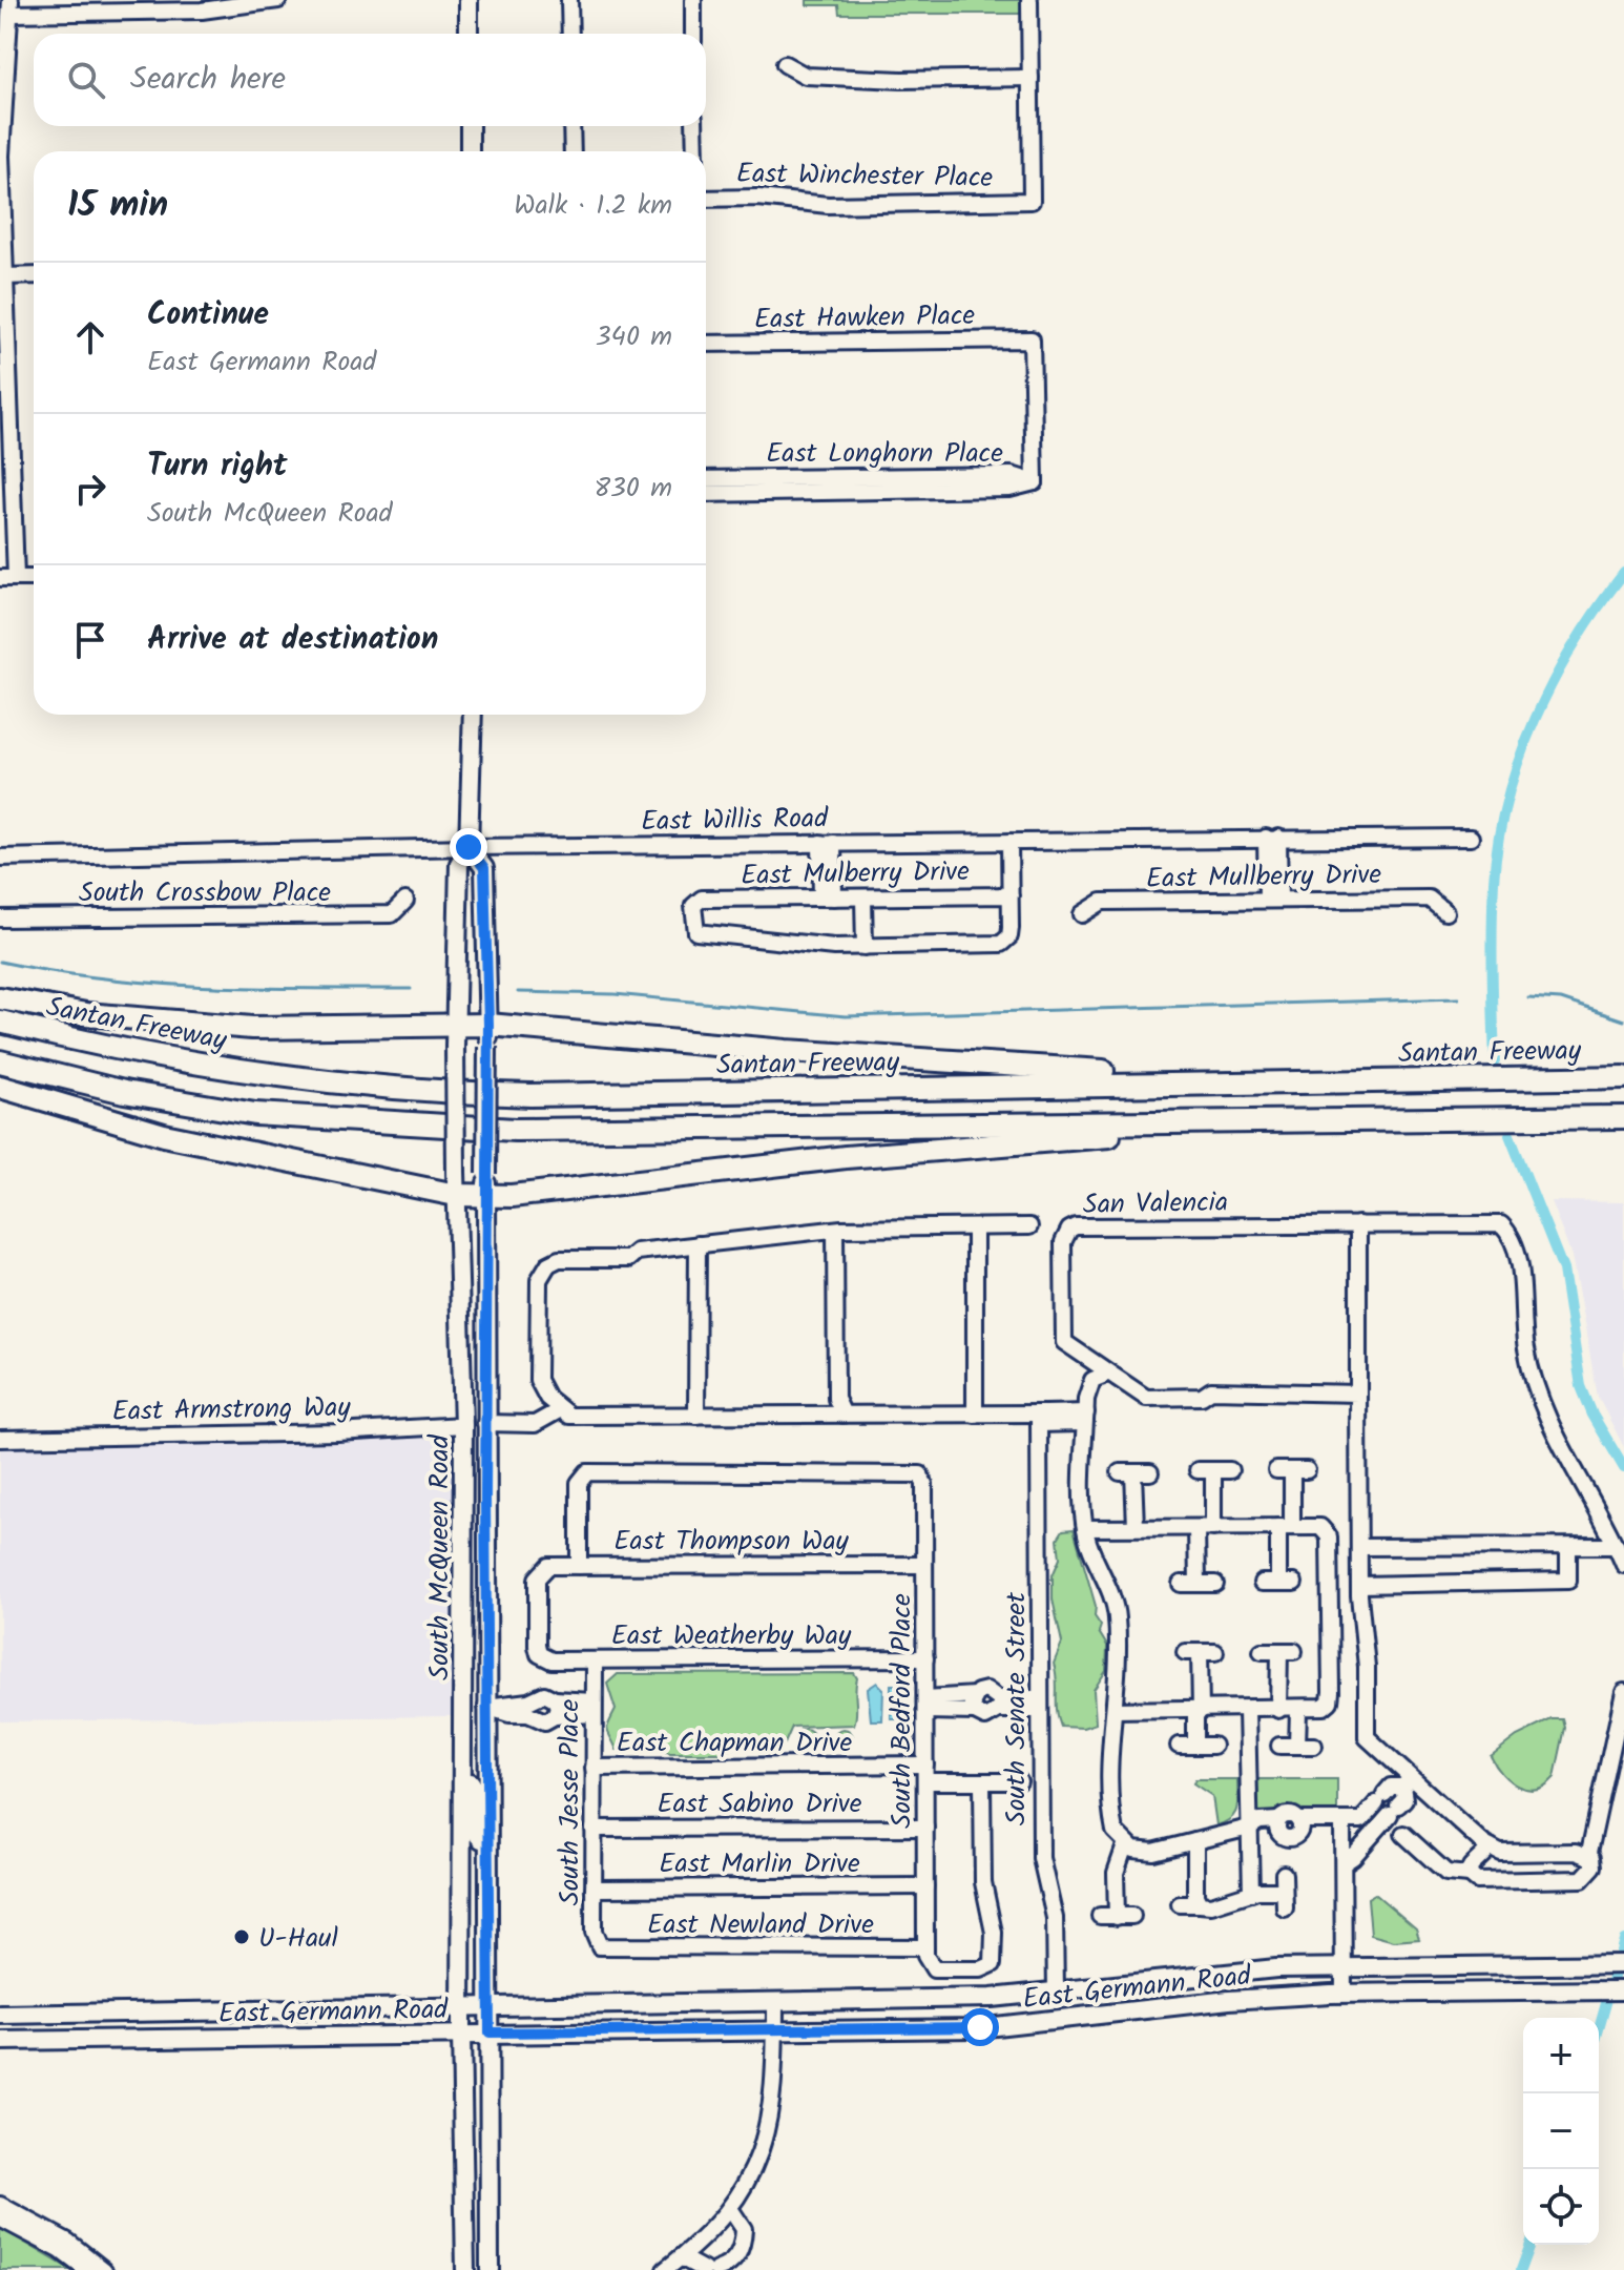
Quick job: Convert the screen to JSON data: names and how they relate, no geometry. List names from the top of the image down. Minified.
{"streets":{"highway":["Santan Freeway"],"main road":["South McQueen Road","East Germann Road"],"street":["East Winchester Place","East Hawken Place","East Longhorn Place","East Willis Road","East Mulberry Drive","East Mullberry Drive","South Crossbow Place","San Valencia","East Armstrong Way","East Thompson Way","East Weatherby Way","South Senate Street","South Bedford Place","East Chapman Drive","South Jesse Place","East Sabino Drive","East Marlin Drive","East Newland Drive"]},"crossings":[["East Hawken Place","East Longhorn Place"],["East Willis Road","South McQueen Road"],["East Armstrong Way","South McQueen Road"],["East Thompson Way","East Weatherby Way"],["East Thompson Way","South Bedford Place"],["South McQueen Road","East Germann Road"],["East Weatherby Way","South Bedford Place"],["East Weatherby Way","South Jesse Place"],["South Senate Street","East Germann Road"],["South Bedford Place","East Chapman Drive"],["South Bedford Place","East Sabino Drive"],["South Bedford Place","East Marlin Drive"],["South Bedford Place","East Newland Drive"],["East Chapman Drive","South Jesse Place"],["South Jesse Place","East Sabino Drive"],["South Jesse Place","East Marlin Drive"],["South Jesse Place","East Newland Drive"]],"places":["U-Haul"],"page":{"search":"Search here","heading":["15 min","Walk · 1.2 km"],"list":[["Continue","East Germann Road","340 m"],["Turn right","South McQueen Road","830 m"],"Arrive at destination"],"map_buttons":["+","−"]}}
